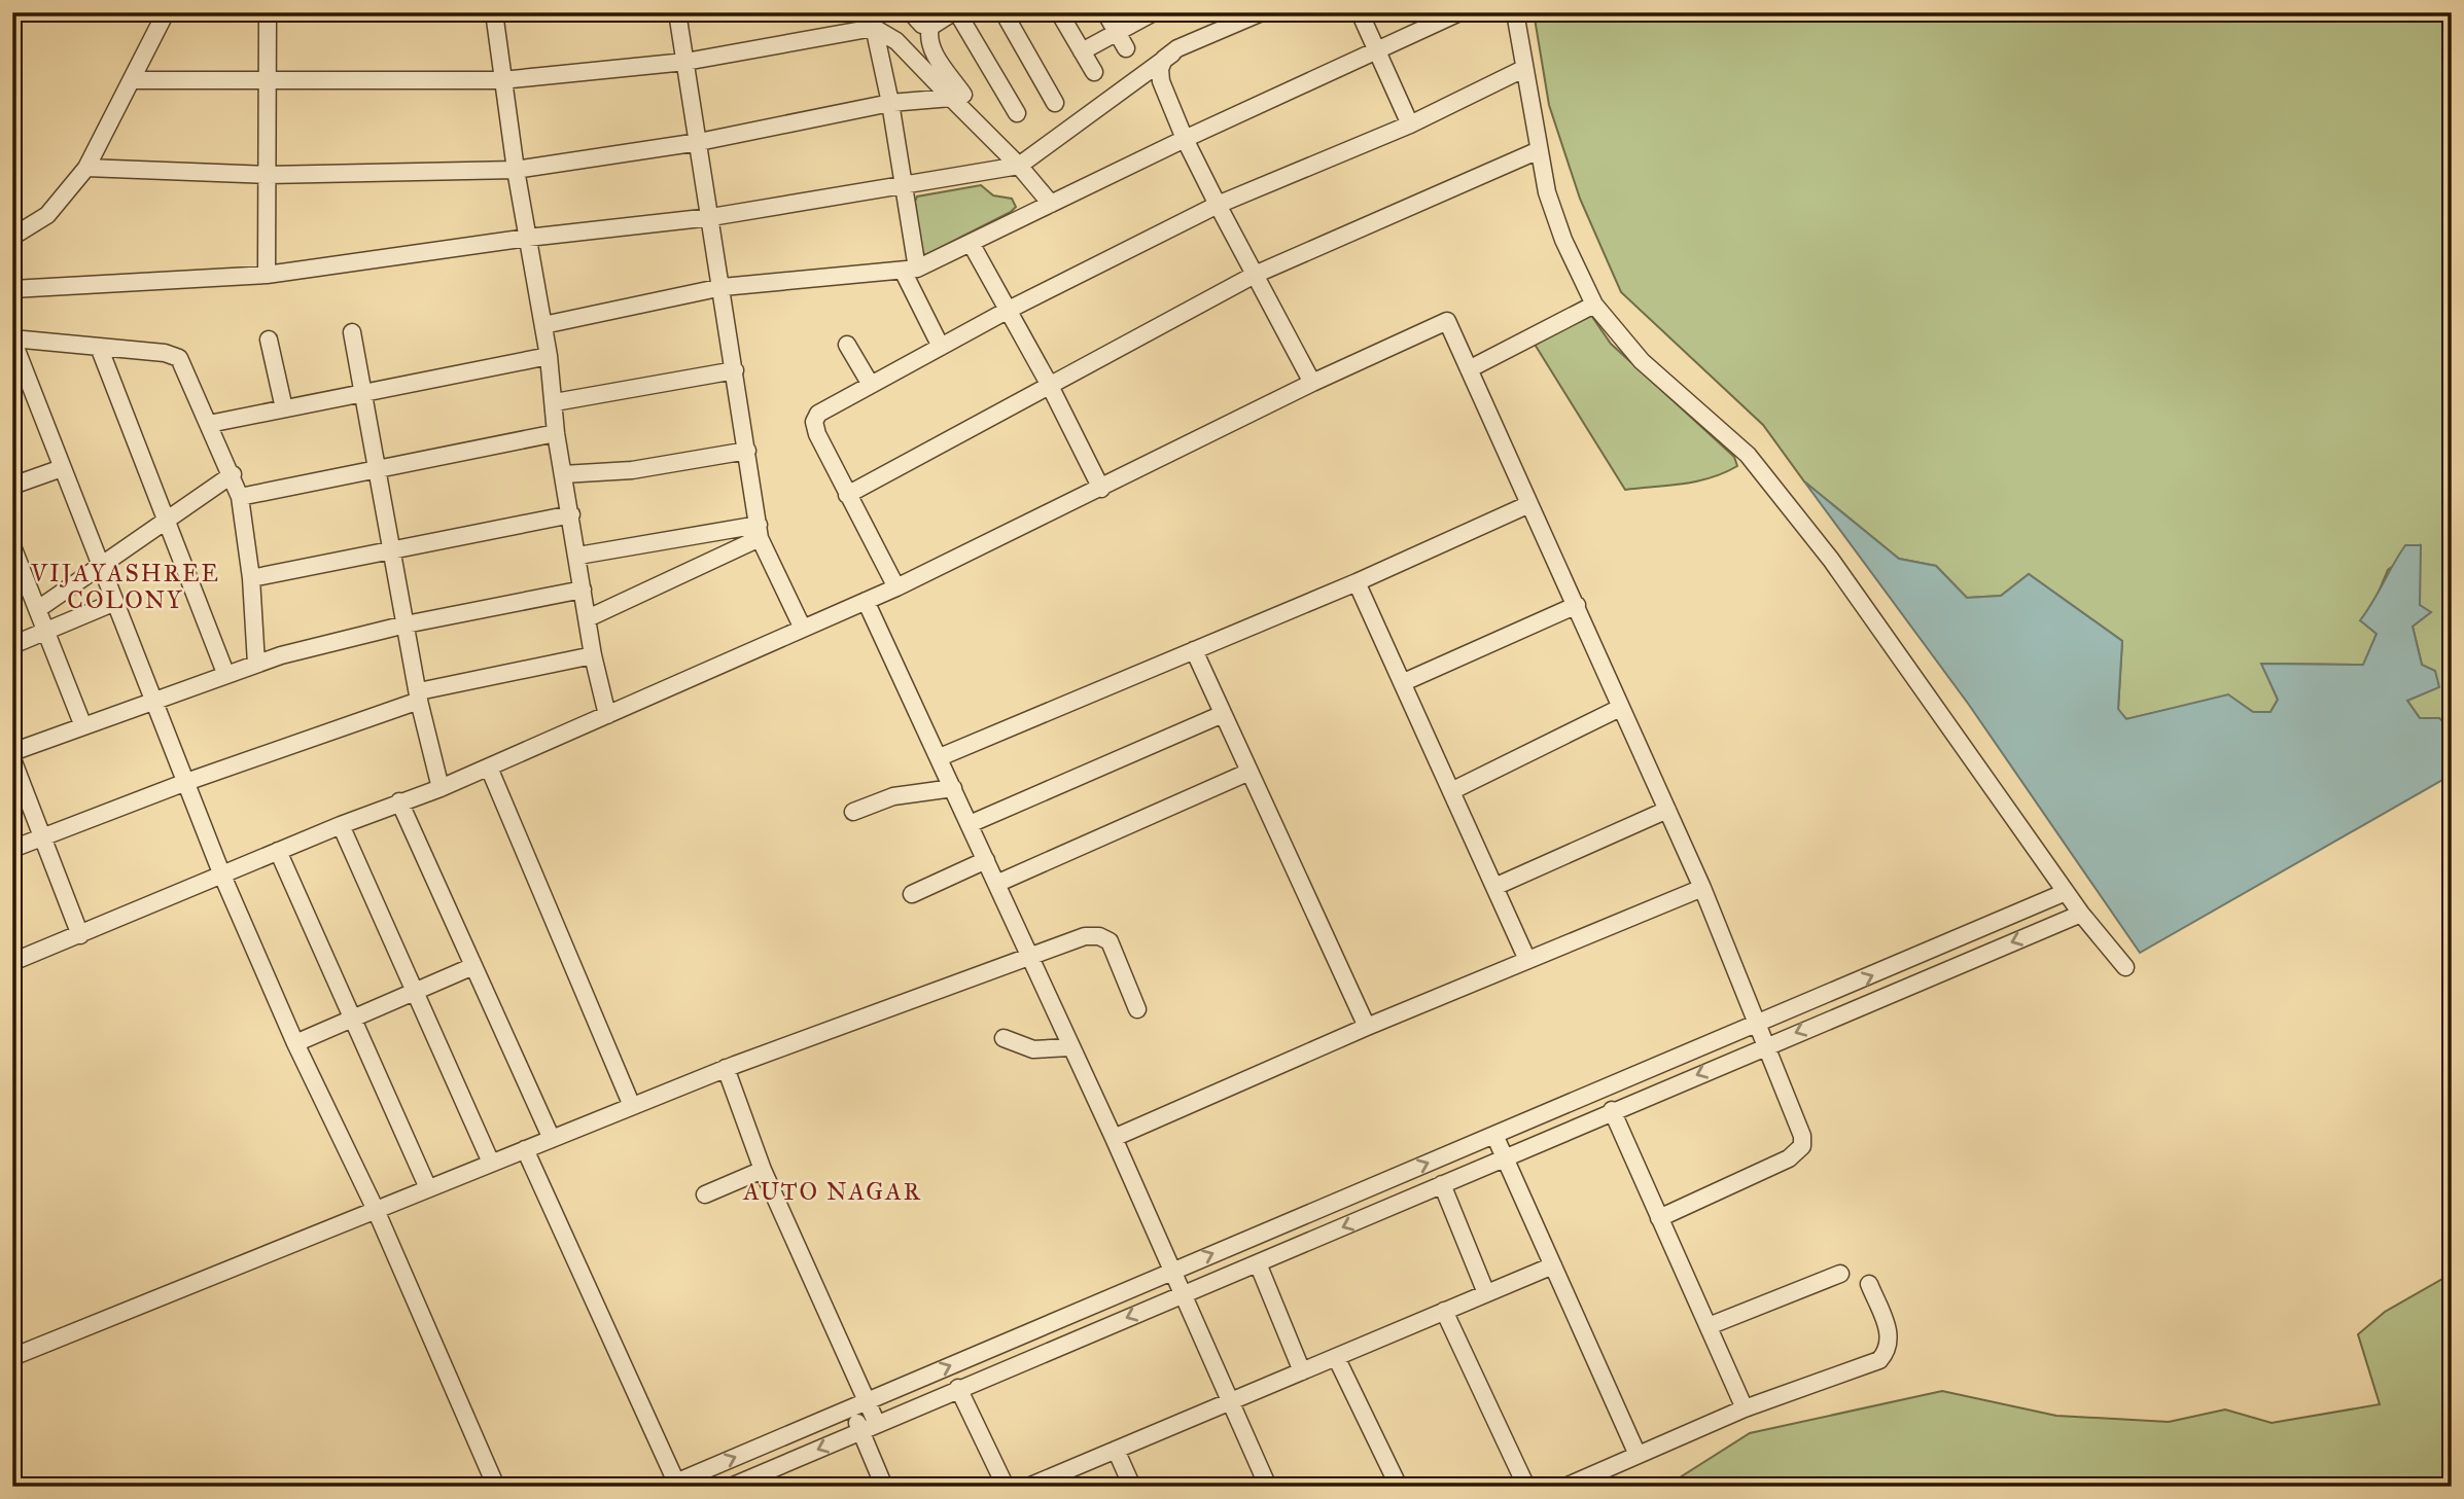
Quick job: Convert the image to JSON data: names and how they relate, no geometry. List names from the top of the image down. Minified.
{"districts":["VIJAYASHREE COLONY","AUTO NAGAR"]}
